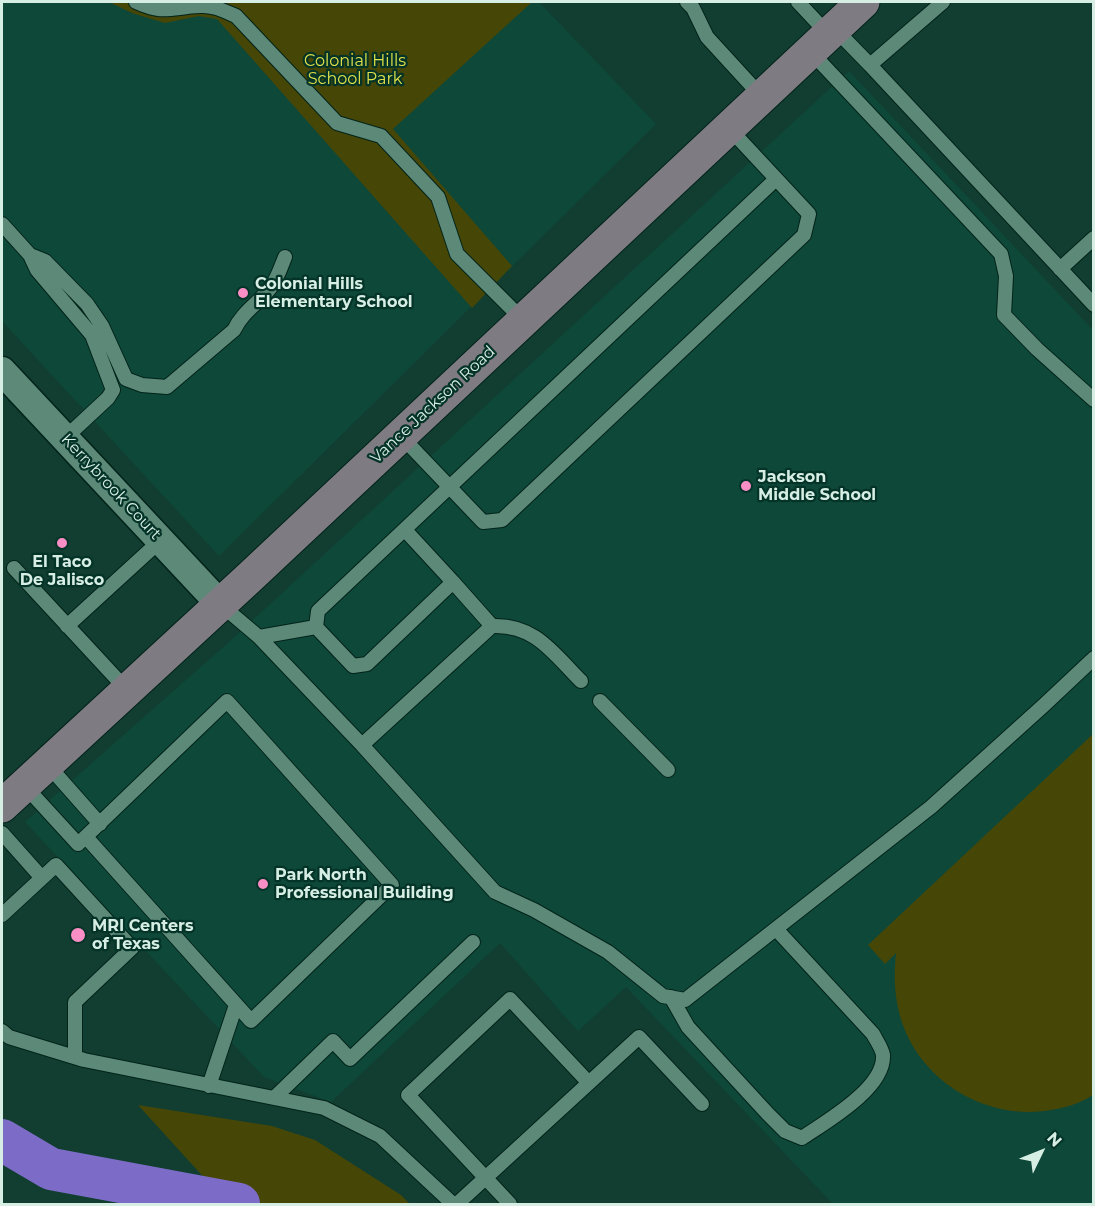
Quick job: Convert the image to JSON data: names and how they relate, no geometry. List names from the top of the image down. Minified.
{"streets":{"main road":["Vance Jackson Road"],"street":["Kerrybrook Court"]},"crossings":[["Vance Jackson Road","Kerrybrook Court"]],"parks":["Colonial Hills School Park"],"places":["Colonial Hills Elementary School","Jackson Middle School","El Taco De Jalisco","Park North Professional Building","MRI Centers of Texas"],"north":"top right"}
